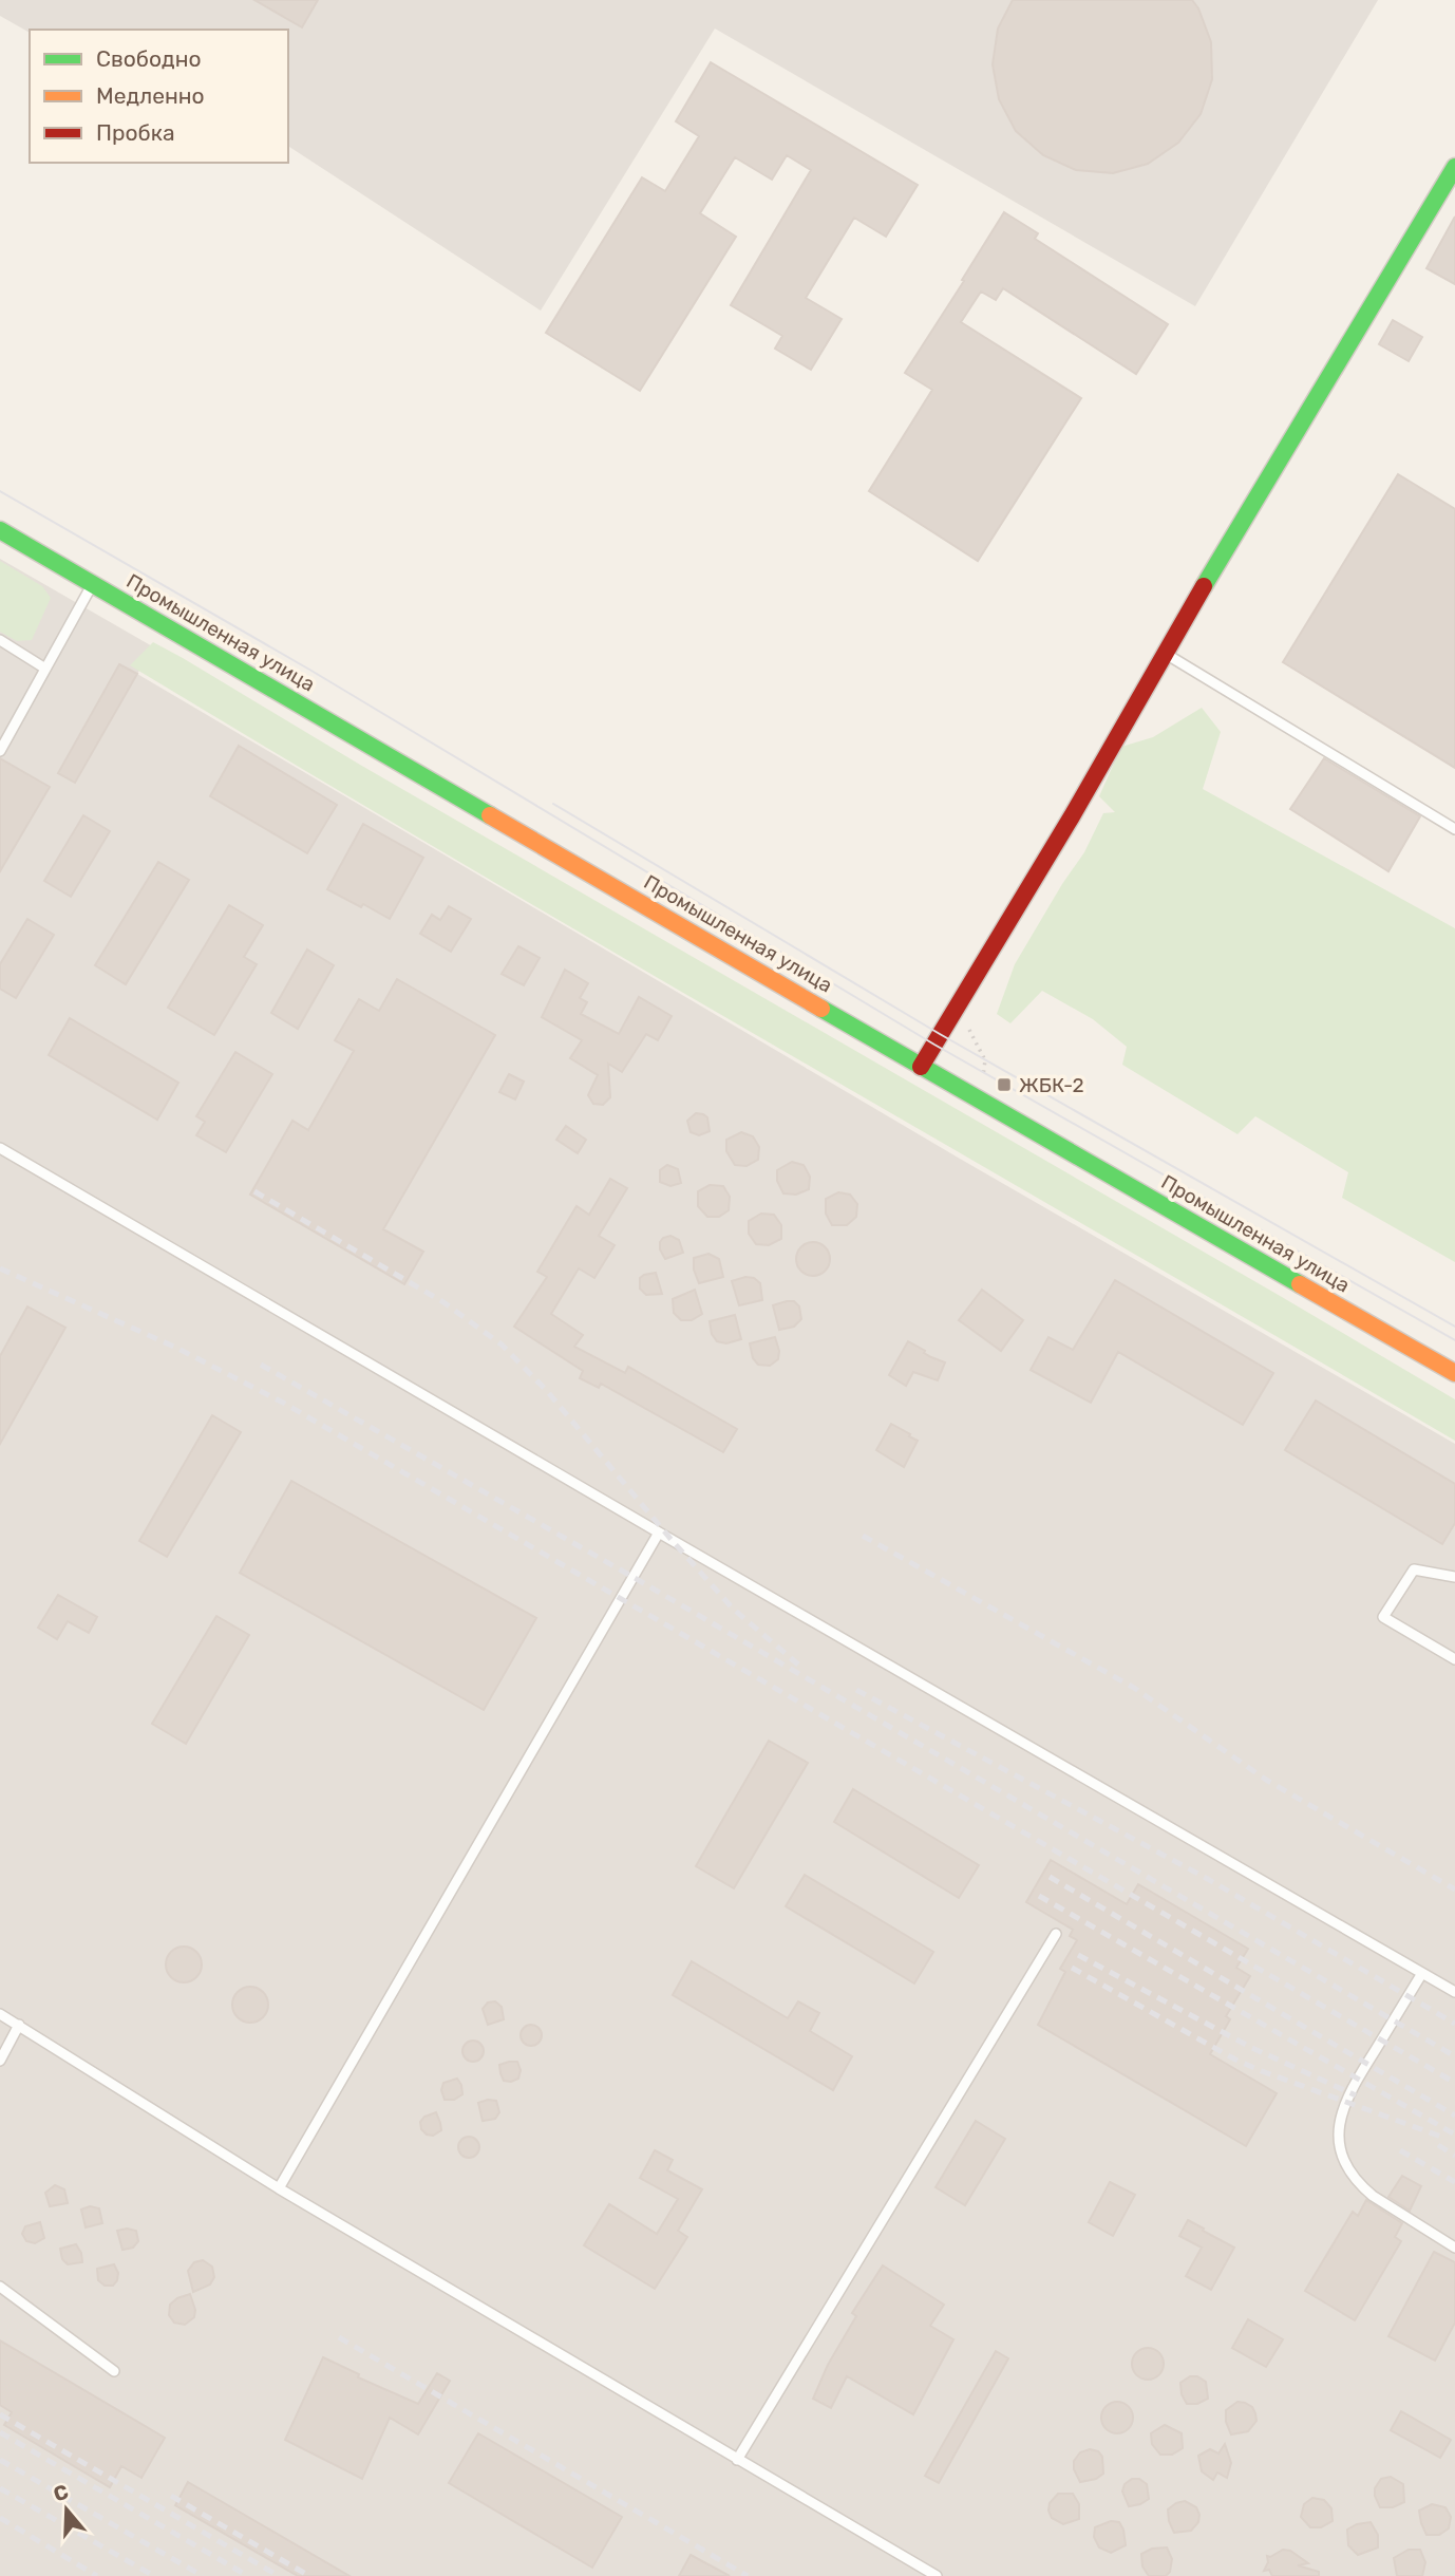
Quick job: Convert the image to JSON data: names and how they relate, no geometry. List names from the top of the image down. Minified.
{"streets":{"street":["Промышленная улица"]},"places":{"transit":["ЖБК-2"]},"legend":["Свободно","Медленно","Пробка"],"north":"top"}
